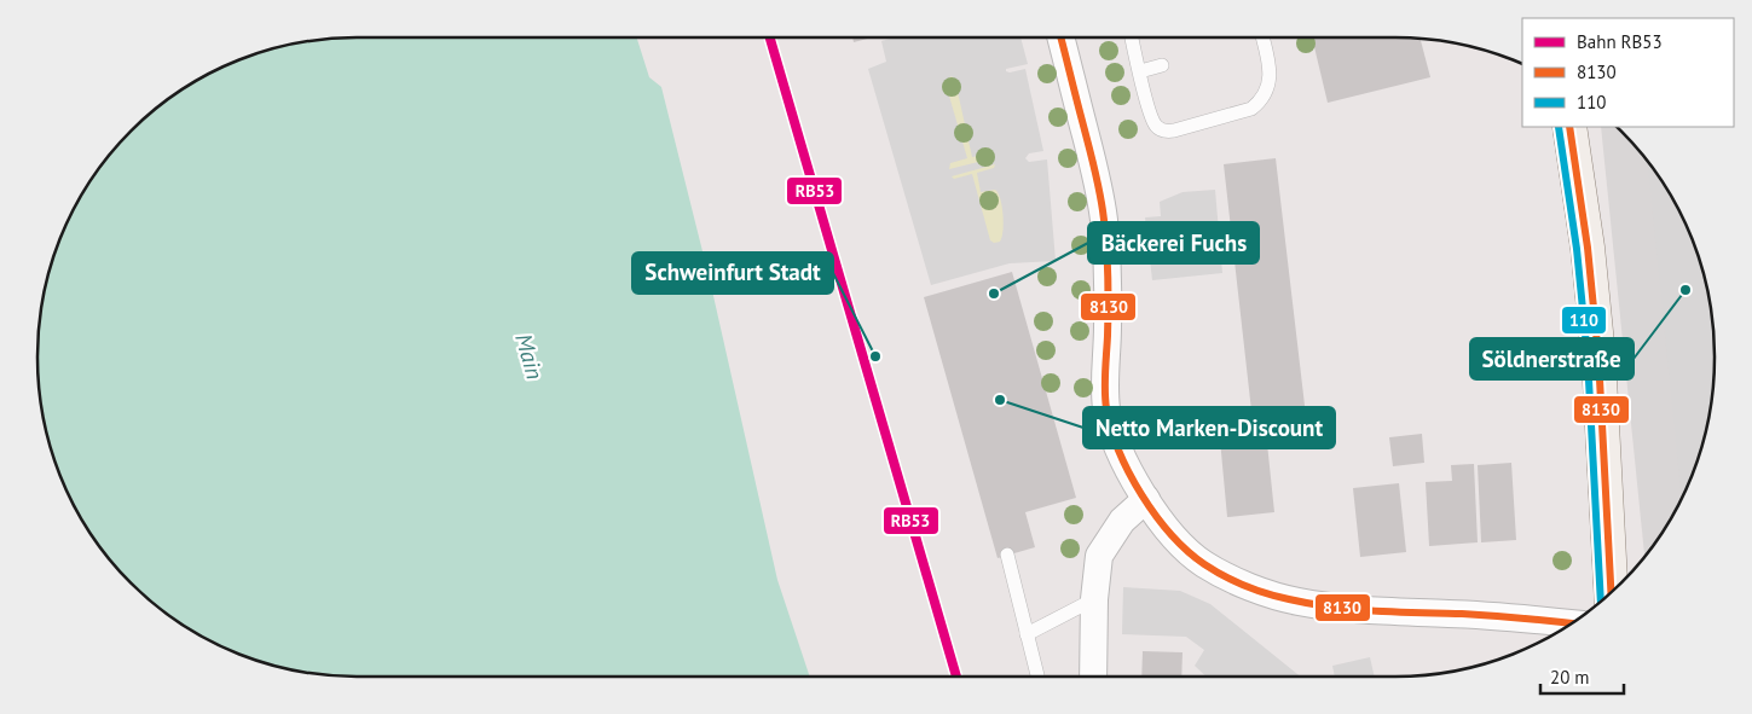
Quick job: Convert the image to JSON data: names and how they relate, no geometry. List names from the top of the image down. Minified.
{"water":["Main"],"places":["Söldnerstraße","Bäckerei Fuchs","Schweinfurt Stadt","Netto Marken-Discount"],"lines":["rail line RB53","transit line 8130","transit line 110"],"legend":["Bahn RB53","8130","110"],"scale_bar":"20 m"}
